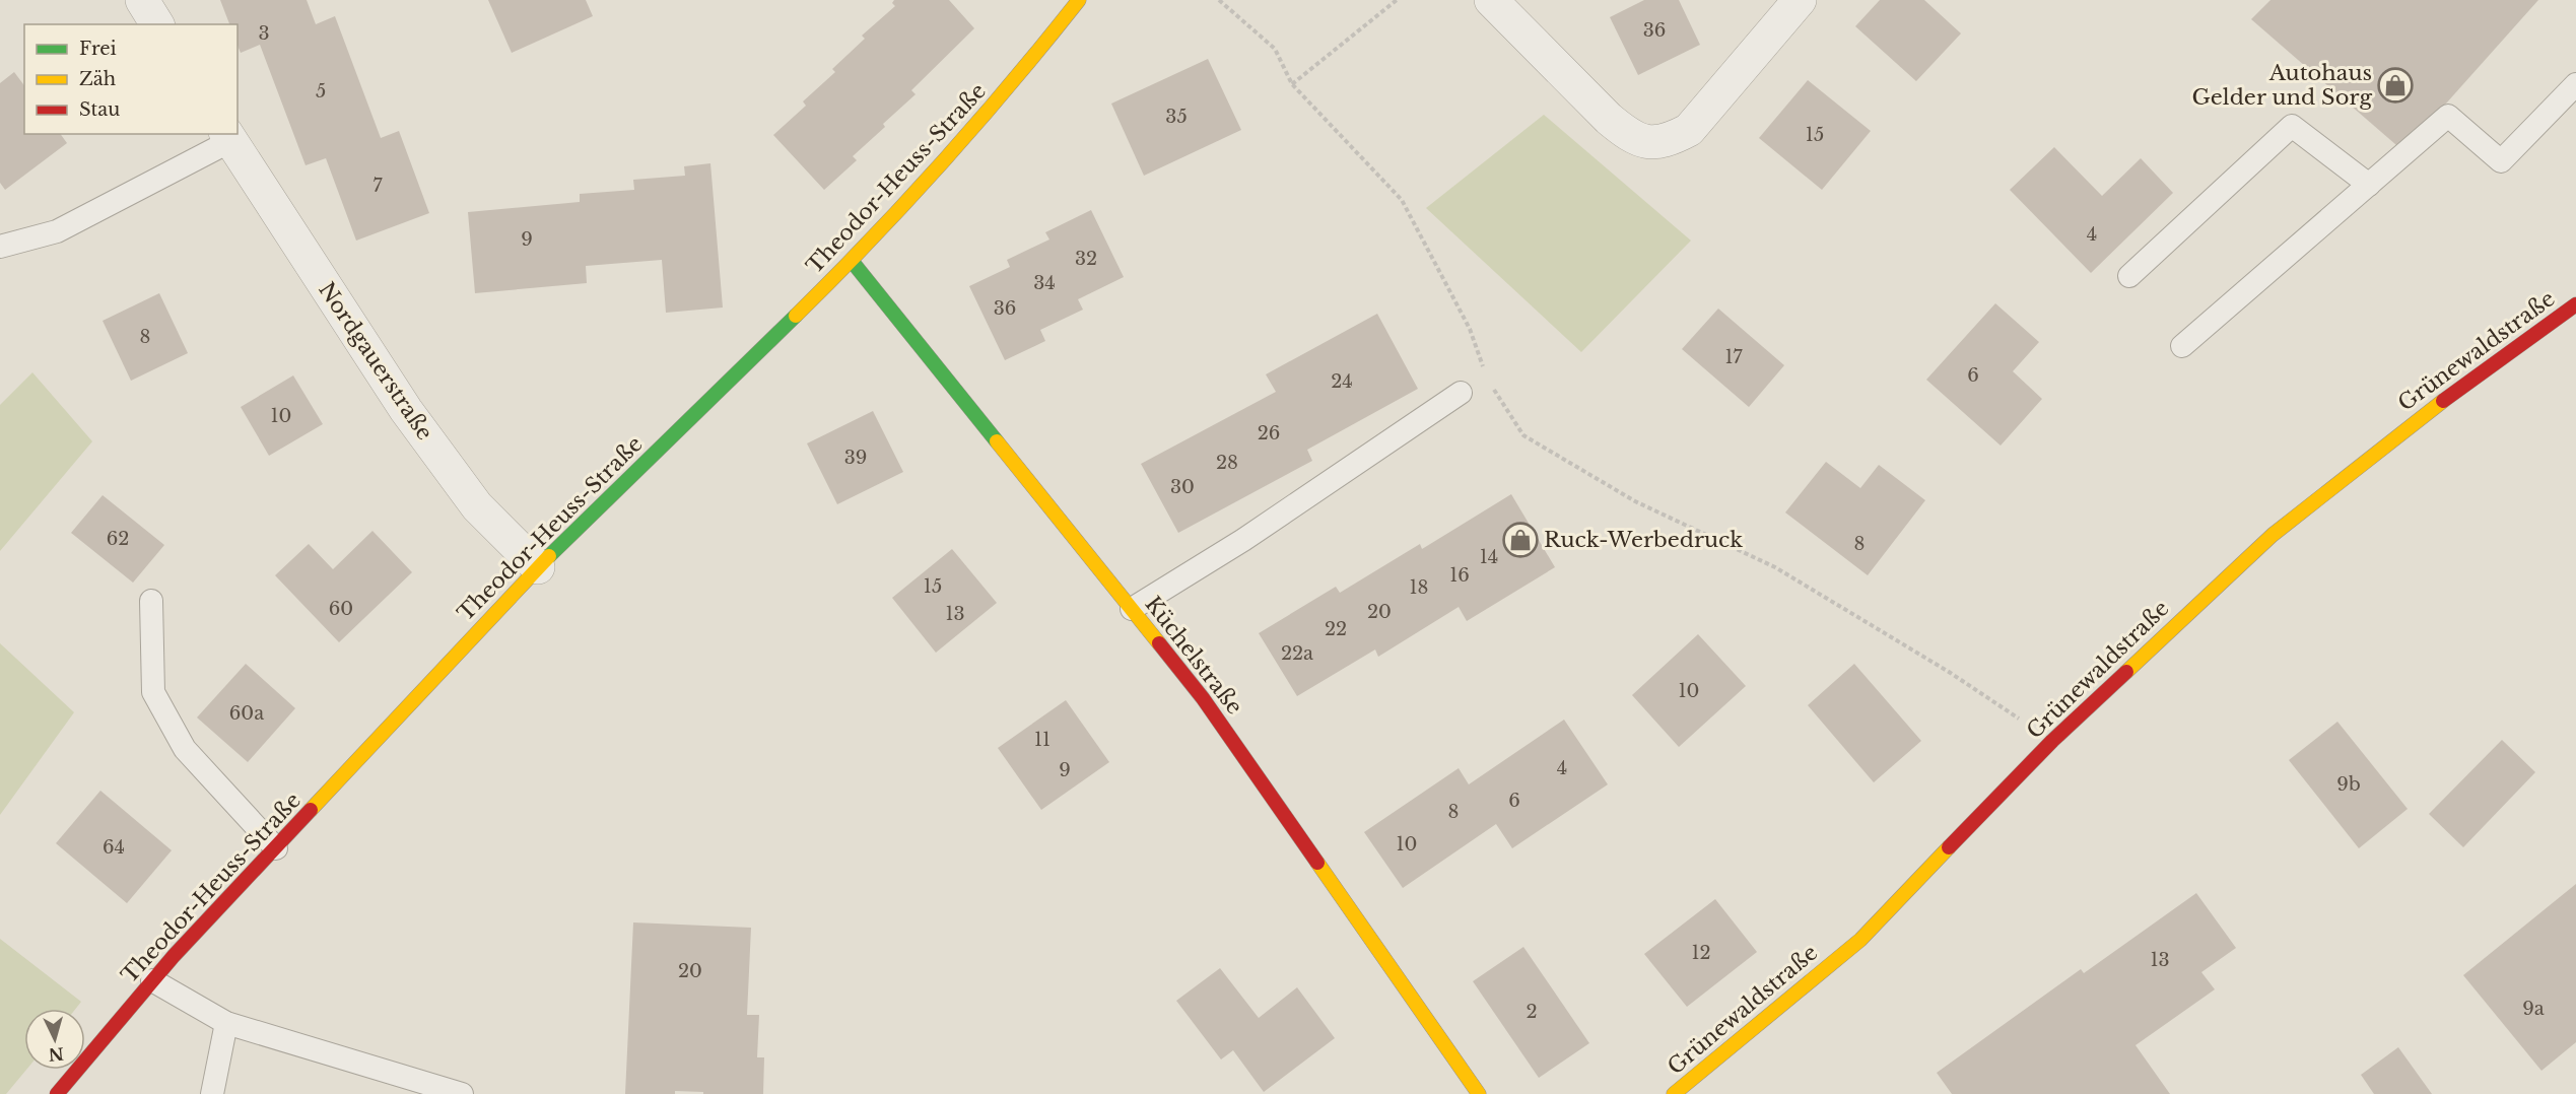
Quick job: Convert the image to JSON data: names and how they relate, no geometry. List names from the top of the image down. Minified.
{"streets":{"street":["Theodor-Heuss-Straße","Grünewaldstraße","Nordgauerstraße","Küchelstraße"]},"crossings":[["Theodor-Heuss-Straße","Nordgauerstraße"],["Theodor-Heuss-Straße","Küchelstraße"]],"places":{"shop":["Autohaus Gelder und Sorg","Ruck-Werbedruck"]},"house_numbers":["36","3","5","35","15","7","4","9","32","34","36","8","17","6","24","10","26","39","28","30","62","8","14","16","15","18","60","20","13","22","22a","10","60a","11","4","9","9b","6","8","10","64","12","13","20","9a","2"],"legend":["Frei","Zäh","Stau"],"north":"bottom"}
